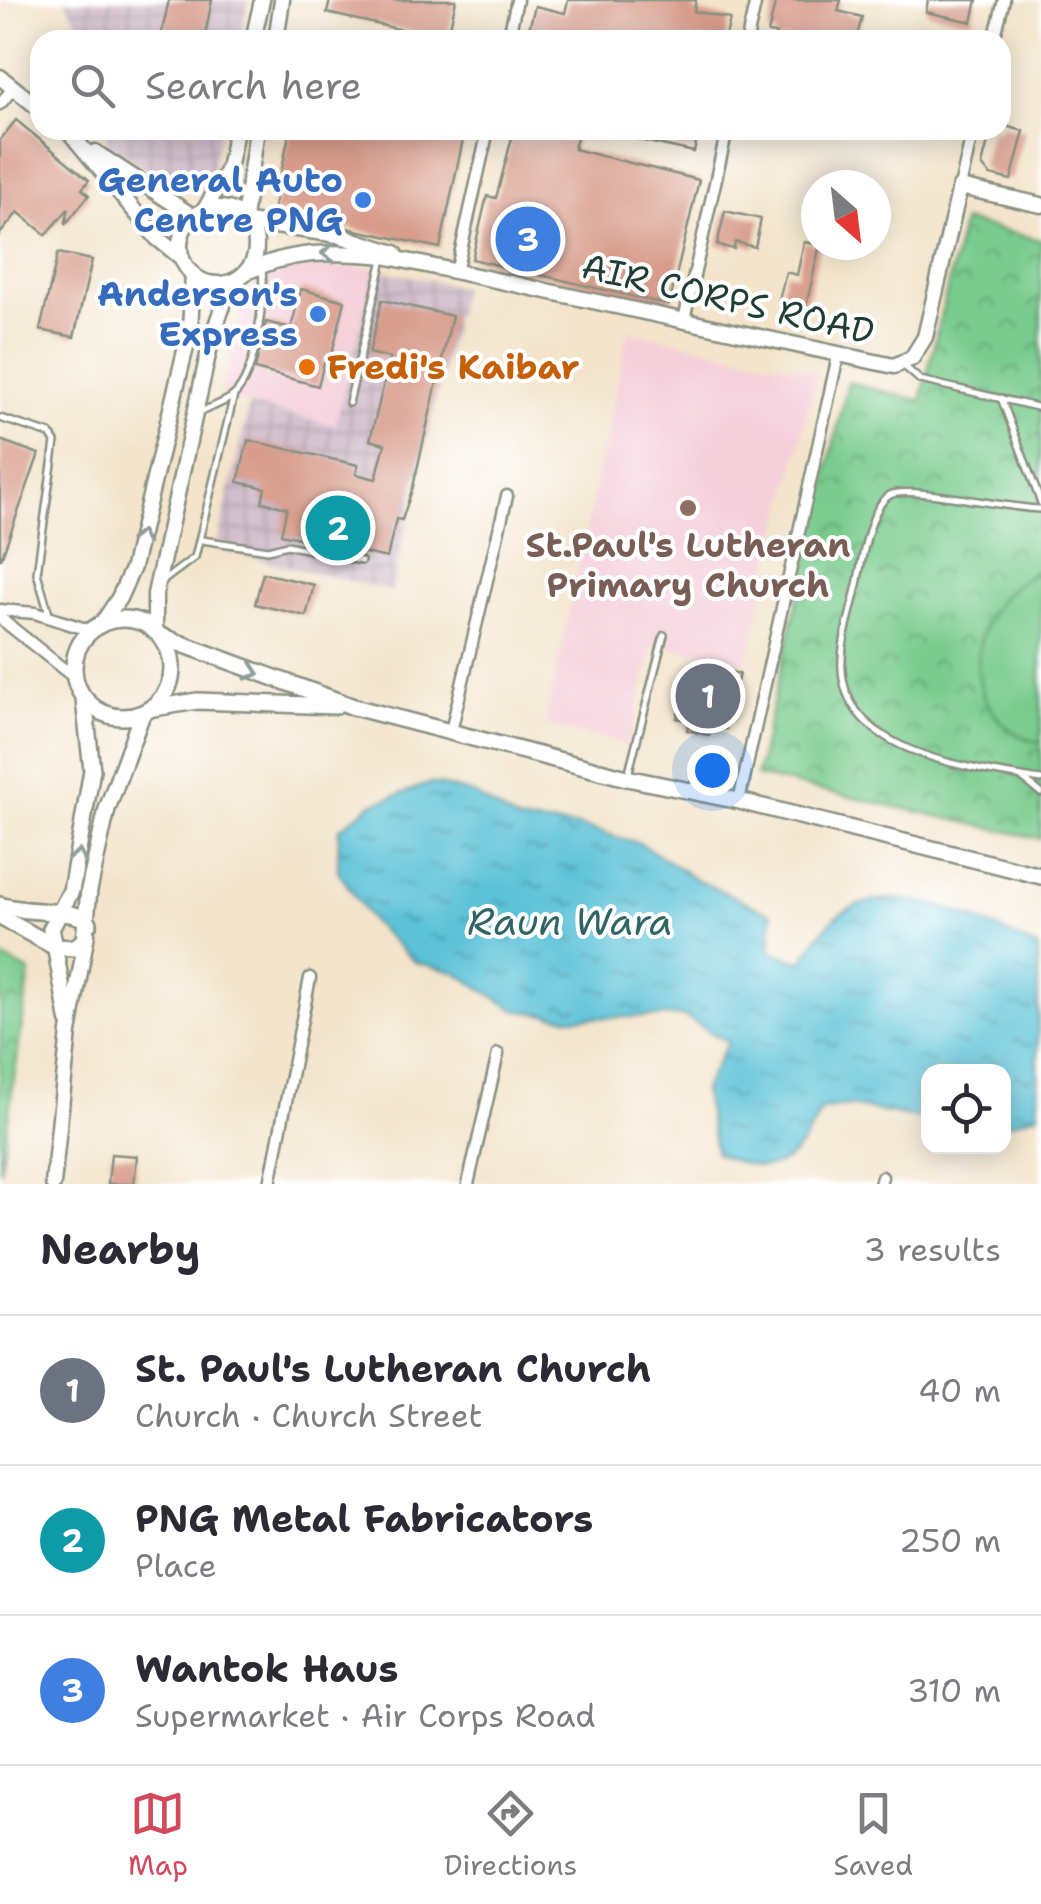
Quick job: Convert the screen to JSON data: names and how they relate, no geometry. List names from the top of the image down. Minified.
{"streets":{"main road":["AIR CORPS ROAD"]},"water":["Raun Wara"],"places":["General Auto Centre PNG","Anderson's Express","Fredi's Kaibar","St.Paul's Lutheran Primary Church"],"north":"bottom right","page":{"search":"Search here","pins":["3","2","1"],"heading":["Nearby","3 results"],"list":[{"mark":"1","name":"St. Paul's Lutheran Church","note":"Church · Church Street","value":"40 m"},{"mark":"2","name":"PNG Metal Fabricators","note":"Place","value":"250 m"},{"mark":"3","name":"Wantok Haus","note":"Supermarket · Air Corps Road","value":"310 m"}],"nav":["Map","Directions","Saved"]}}
